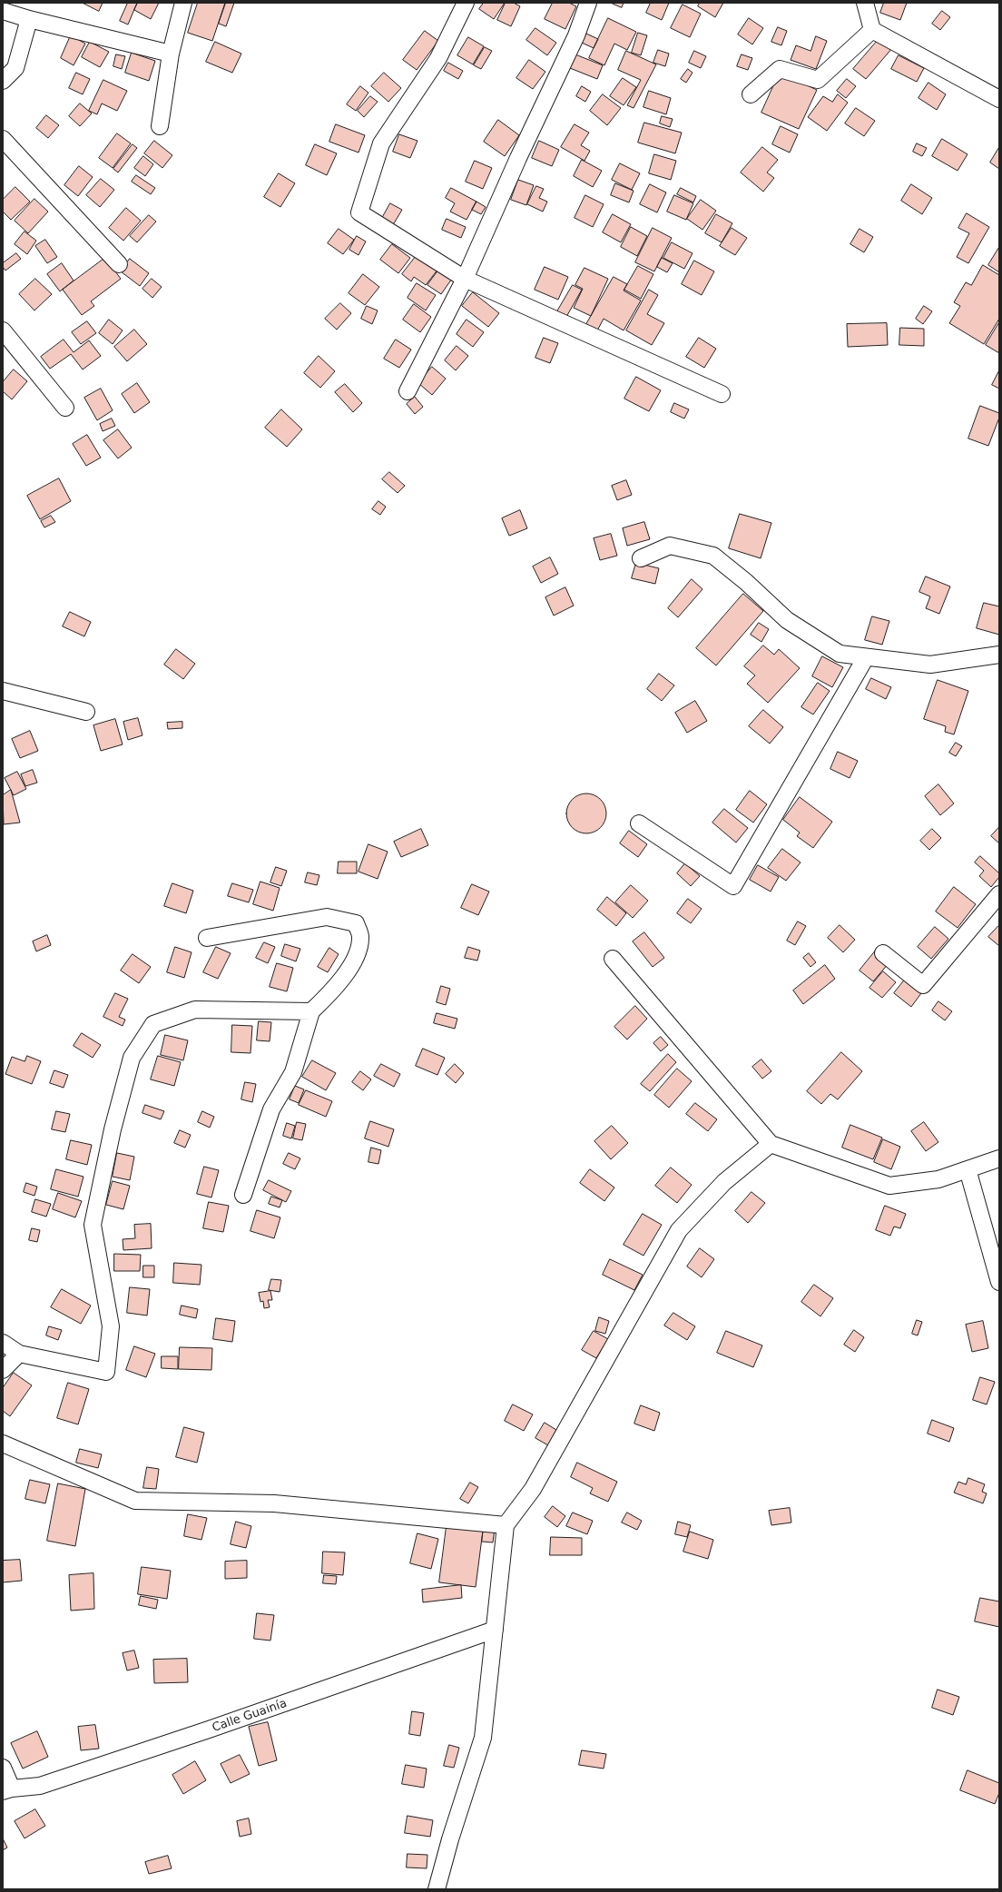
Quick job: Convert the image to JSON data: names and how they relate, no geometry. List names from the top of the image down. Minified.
{"streets":{"street":["Calle Guainía"]}}
